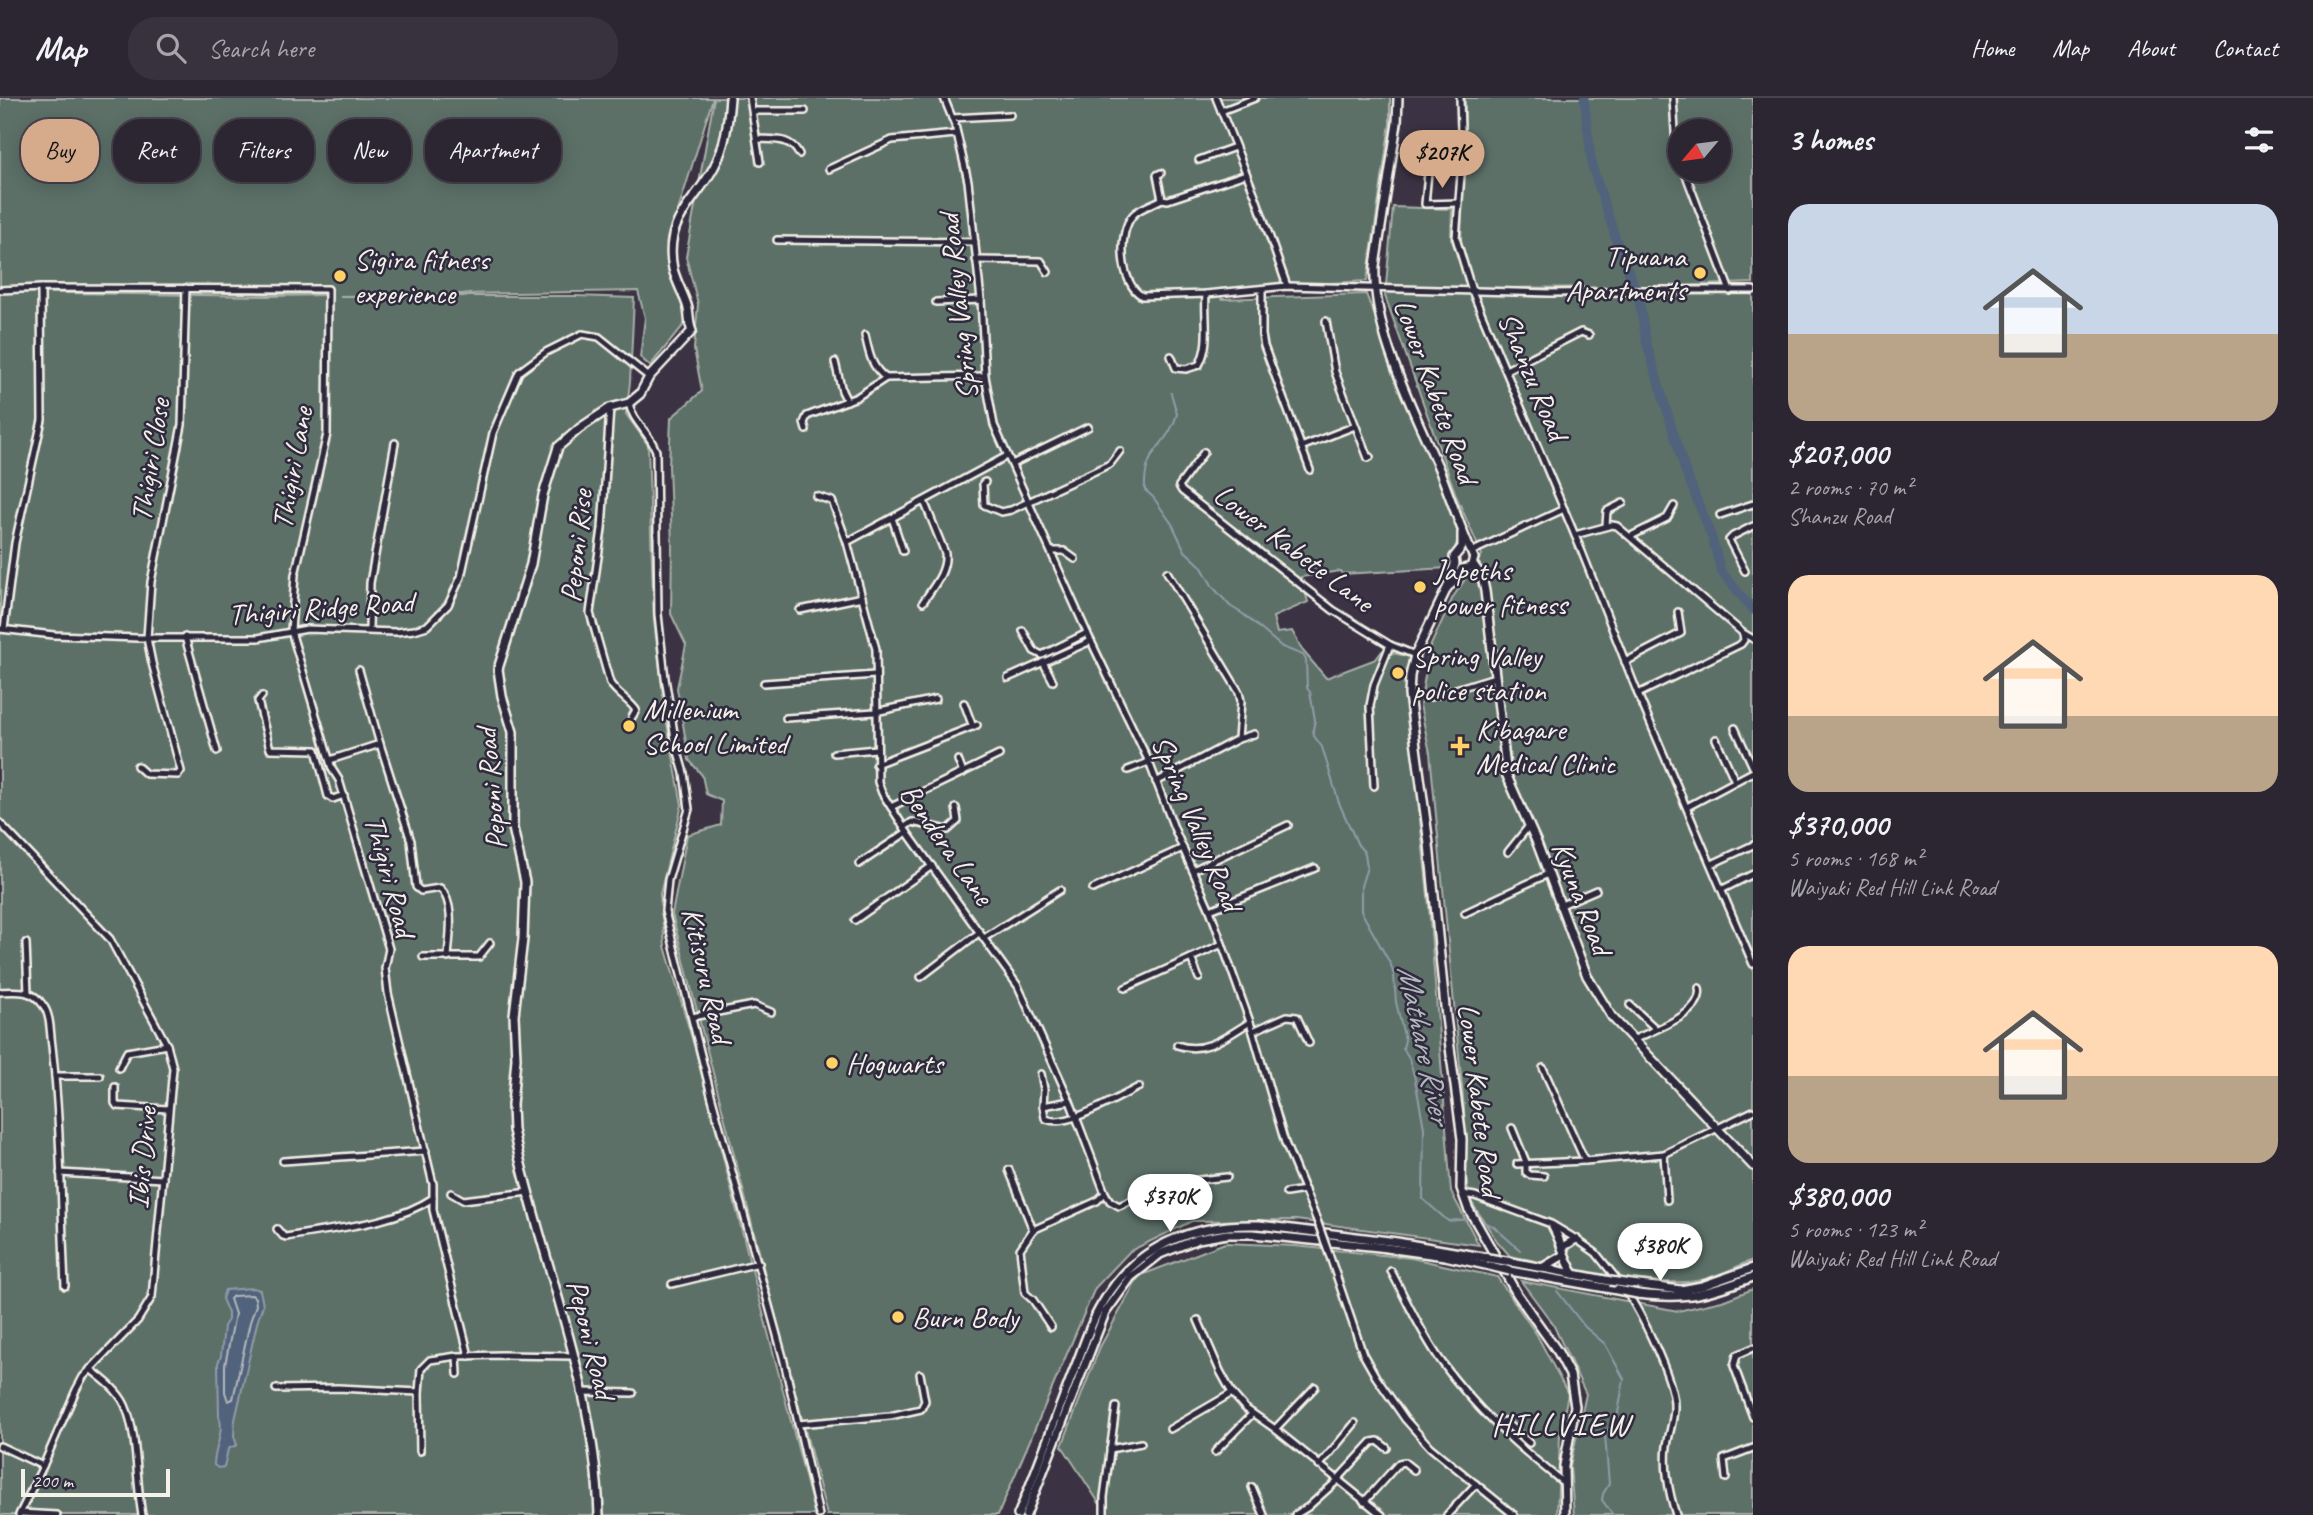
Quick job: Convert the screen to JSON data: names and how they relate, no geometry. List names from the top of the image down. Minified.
{"streets":{"main road":["Lower Kabete Road","Peponi Road","Kyuna Road"],"street":["Spring Valley Road","Shanzu Road","Thigiri Close","Thigiri Lane","Peponi Rise","Lower Kabete Lane","Thigiri Ridge Road","Bendera Lane","Thigiri Road","Kitisuru Road","Ibis Drive"]},"crossings":[["Lower Kabete Road","Lower Kabete Lane"],["Lower Kabete Road","Kyuna Road"],["Thigiri Close","Thigiri Lane"],["Thigiri Close","Thigiri Ridge Road"],["Thigiri Lane","Thigiri Ridge Road"],["Thigiri Lane","Thigiri Road"],["Peponi Rise","Peponi Road"],["Thigiri Ridge Road","Thigiri Road"],["Peponi Road","Kitisuru Road"]],"districts":["HILLVIEW"],"water":["Mathare River"],"places":{"other":["Tipuana Apartments","Sigira fitness experience","Japeths power fitness","Spring Valley police station","Millenium School Limited","Hogwarts","Burn Body"],"health":["Kibagare Medical Clinic"]},"scale_bar":"200 m","north":"bottom left","page":{"header":"Map","search":"Search here","nav":["Home","Map","About","Contact"],"heading":"3 homes","chip":["Buy","Rent","Filters","New","Apartment"],"price":["$207K","$370K","$380K"],"list":[{"name":"$207,000","note":"2 rooms · 70 m² · Shanzu Road"},{"name":"$370,000","note":"5 rooms · 168 m² · Waiyaki Red Hill Link Road"},{"name":"$380,000","note":"5 rooms · 123 m² · Waiyaki Red Hill Link Road"}],"scale":"200 m"}}
